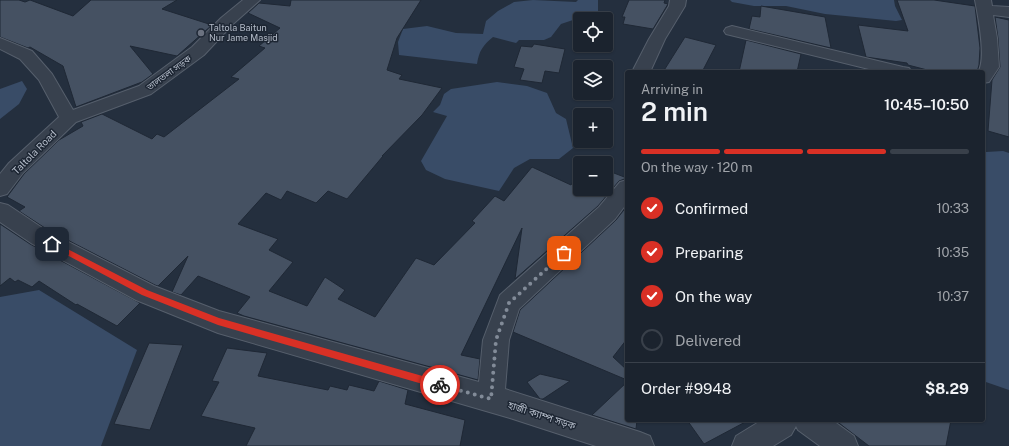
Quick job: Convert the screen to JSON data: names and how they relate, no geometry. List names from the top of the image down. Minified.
{"streets":{"street":["তালতলা সড়ক","Taltola Road","হাজী ক্যাম্প সড়ক"]},"crossings":[["তালতলা সড়ক","Taltola Road"]],"places":["Taltola Baitun Nur Jame Masjid"],"page":{"map_buttons":["+","−"],"heading":["2 min","Arriving in","10:45–10:50"],"panel":["Order #9948","$8.29"],"bar":"On the way · 120 m","list":[["Confirmed","10:33"],["Preparing","10:35"],["On the way","10:37"],"Delivered"]}}
